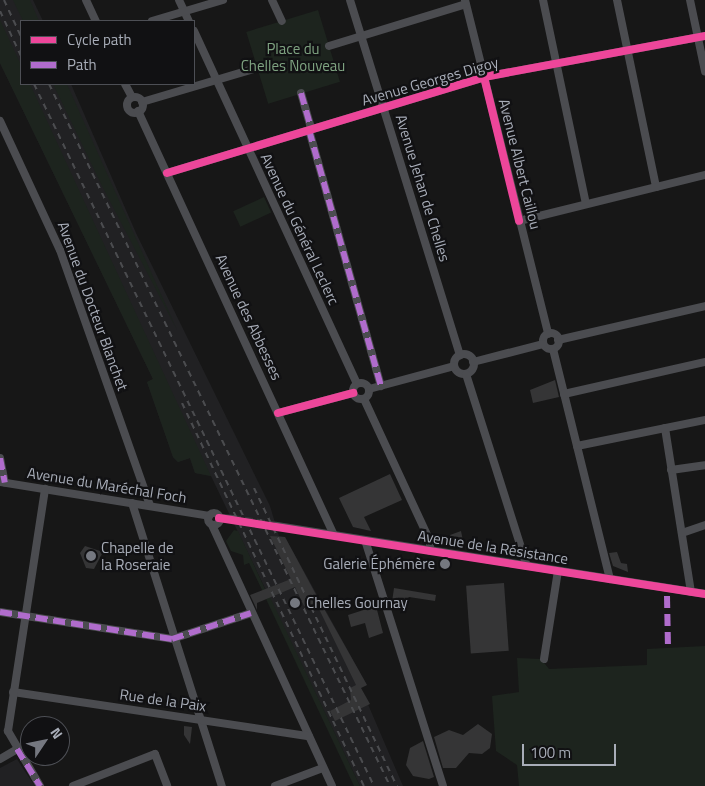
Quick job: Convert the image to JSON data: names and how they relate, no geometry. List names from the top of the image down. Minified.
{"streets":{"street":["Avenue Georges Digoy","Avenue Albert Caillou","Avenue Jehan de Chelles","Avenue du Général Leclerc","Avenue du Docteur Blanchet","Avenue des Abbesses","Avenue du Maréchal Foch","Avenue de la Résistance","Rue de la Paix"]},"crossings":[["Avenue Georges Digoy","Avenue Albert Caillou"],["Avenue Georges Digoy","Avenue Jehan de Chelles"],["Avenue Georges Digoy","Avenue du Général Leclerc"],["Avenue Georges Digoy","Avenue des Abbesses"],["Avenue du Docteur Blanchet","Avenue du Maréchal Foch"],["Avenue des Abbesses","Avenue de la Résistance"]],"parks":["Place du Chelles Nouveau"],"places":["Chapelle de la Roseraie","Galerie Éphémère","Chelles Gournay"],"legend":["Cycle path","Path"],"scale_bar":"100 m","north":"top right"}
